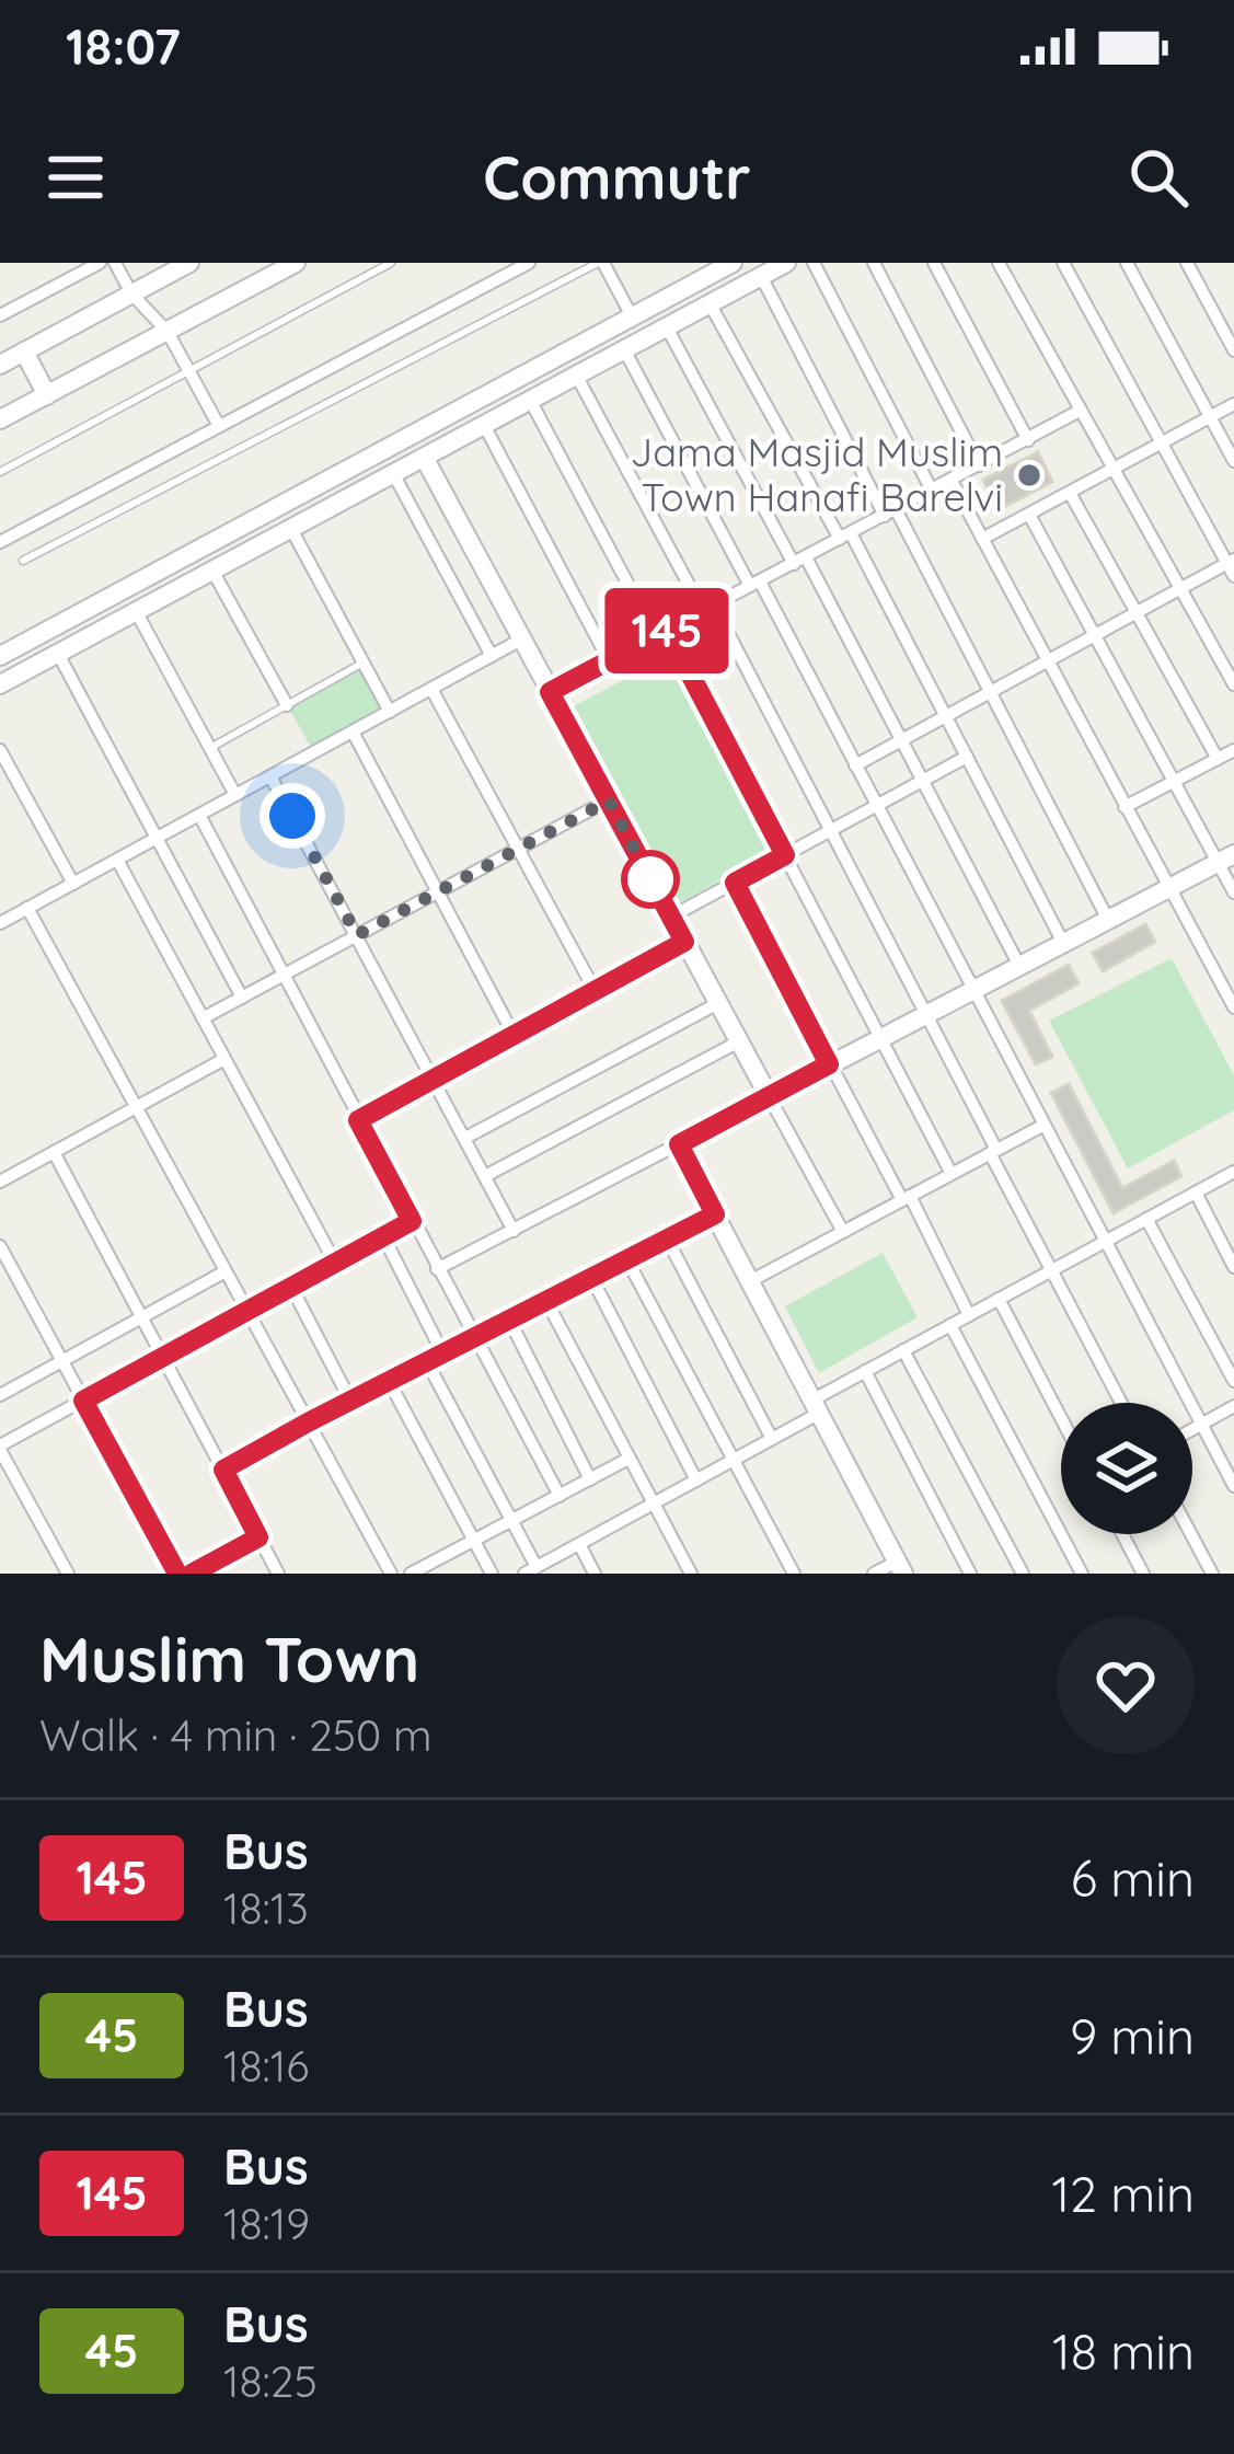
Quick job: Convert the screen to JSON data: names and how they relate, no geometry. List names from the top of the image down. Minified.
{"places":["Jama Masjid Muslim Town Hanafi Barelvi"],"lines":["bus line 145"],"page":{"status":"18:07","header":"Commutr","on_map":"145","heading":["Muslim Town","Walk · 4 min · 250 m"],"list":[{"mark":"145","name":"Bus","note":"18:13","value":"6 min"},{"mark":"45","name":"Bus","note":"18:16","value":"9 min"},{"mark":"145","name":"Bus","note":"18:19","value":"12 min"},{"mark":"45","name":"Bus","note":"18:25","value":"18 min"}]}}
